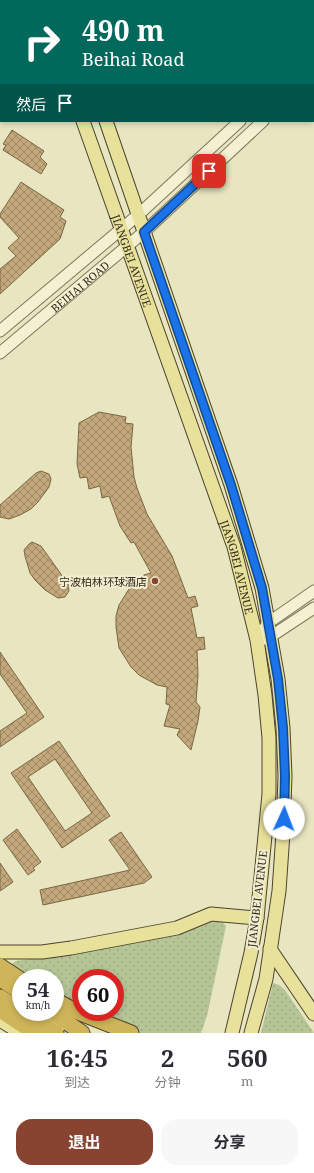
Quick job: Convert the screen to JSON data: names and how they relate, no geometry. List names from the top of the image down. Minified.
{"streets":{"main road":["JIANGBEI AVENUE"],"street":["BEIHAI ROAD"]},"crossings":[["JIANGBEI AVENUE","BEIHAI ROAD"]],"places":["宁波柏林环球酒店"],"page":{"turn":["490 m","Beihai Road"],"then":"然后","speed":"54 km/h","limit":"60","eta":["16:45","到达","2","分钟","560","m"],"buttons":["退出","分享"]}}
